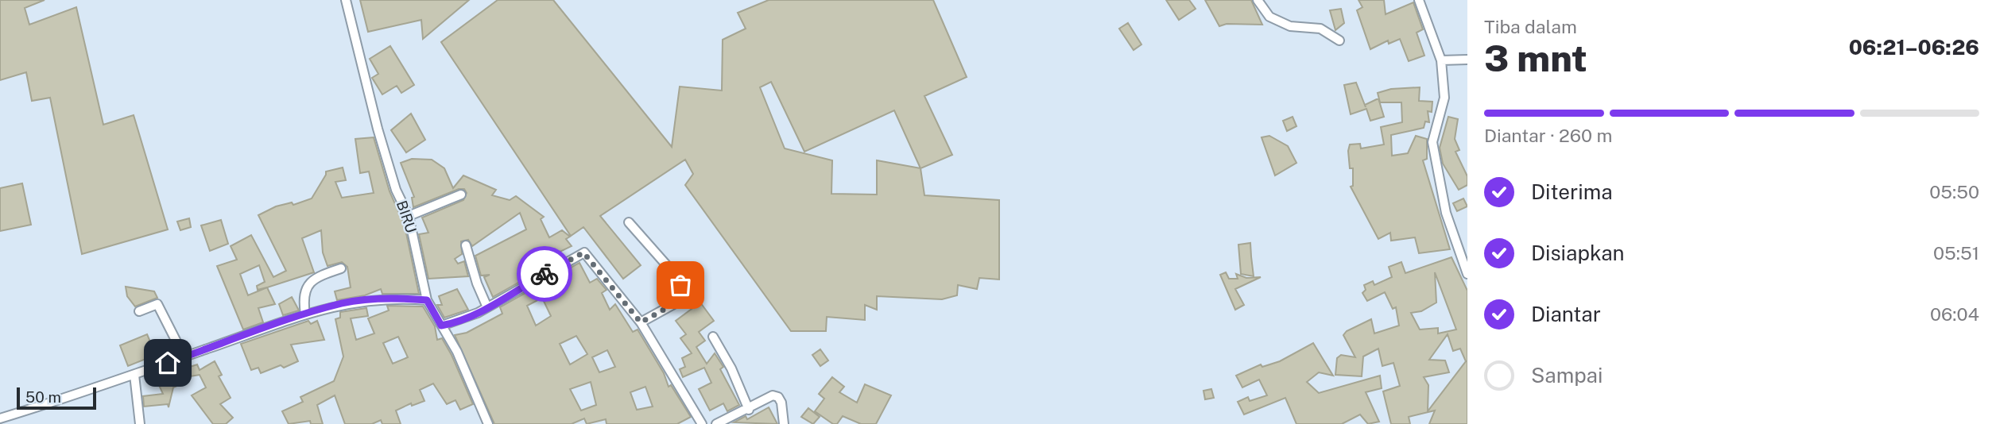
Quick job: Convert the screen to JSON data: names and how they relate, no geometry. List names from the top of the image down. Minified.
{"streets":{"street":["BIRU"]},"scale_bar":"50 m","page":{"heading":["3 mnt","Tiba dalam","06:21–06:26"],"bar":"Diantar · 260 m","list":[["Diterima","05:50"],["Disiapkan","05:51"],["Diantar","06:04"],"Sampai"],"scale":"50 m"}}
